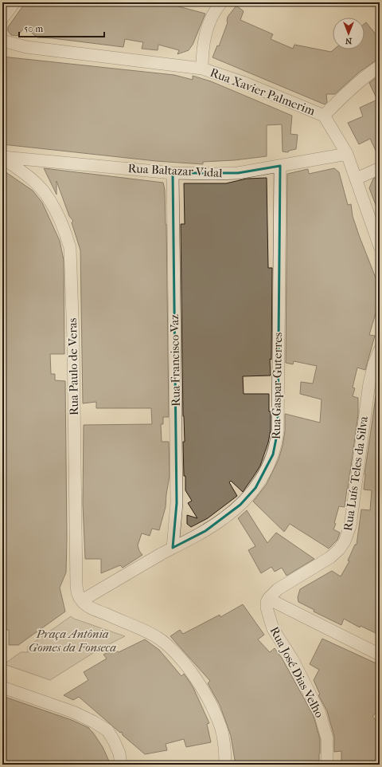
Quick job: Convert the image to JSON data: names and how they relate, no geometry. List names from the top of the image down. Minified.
{"streets":{"street":["Rua Xavier Palmerim","Rua Baltazar Vidal","Rua Francisco Vaz","Rua Paulo de Veras","Rua Gaspar Guterres","Rua Luís Teles da Silva","Rua José Dias Velho"]},"crossings":[["Rua Xavier Palmerim","Rua Baltazar Vidal"],["Rua Baltazar Vidal","Rua Francisco Vaz"],["Rua Baltazar Vidal","Rua Paulo de Veras"],["Rua Baltazar Vidal","Rua Gaspar Guterres"],["Rua Francisco Vaz","Rua Gaspar Guterres"],["Rua Paulo de Veras","Rua Gaspar Guterres"],["Rua Luís Teles da Silva","Rua José Dias Velho"]],"parks":["Praça Antônia Gomes da Fonseca"],"scale_bar":"50 m","north":"bottom"}
